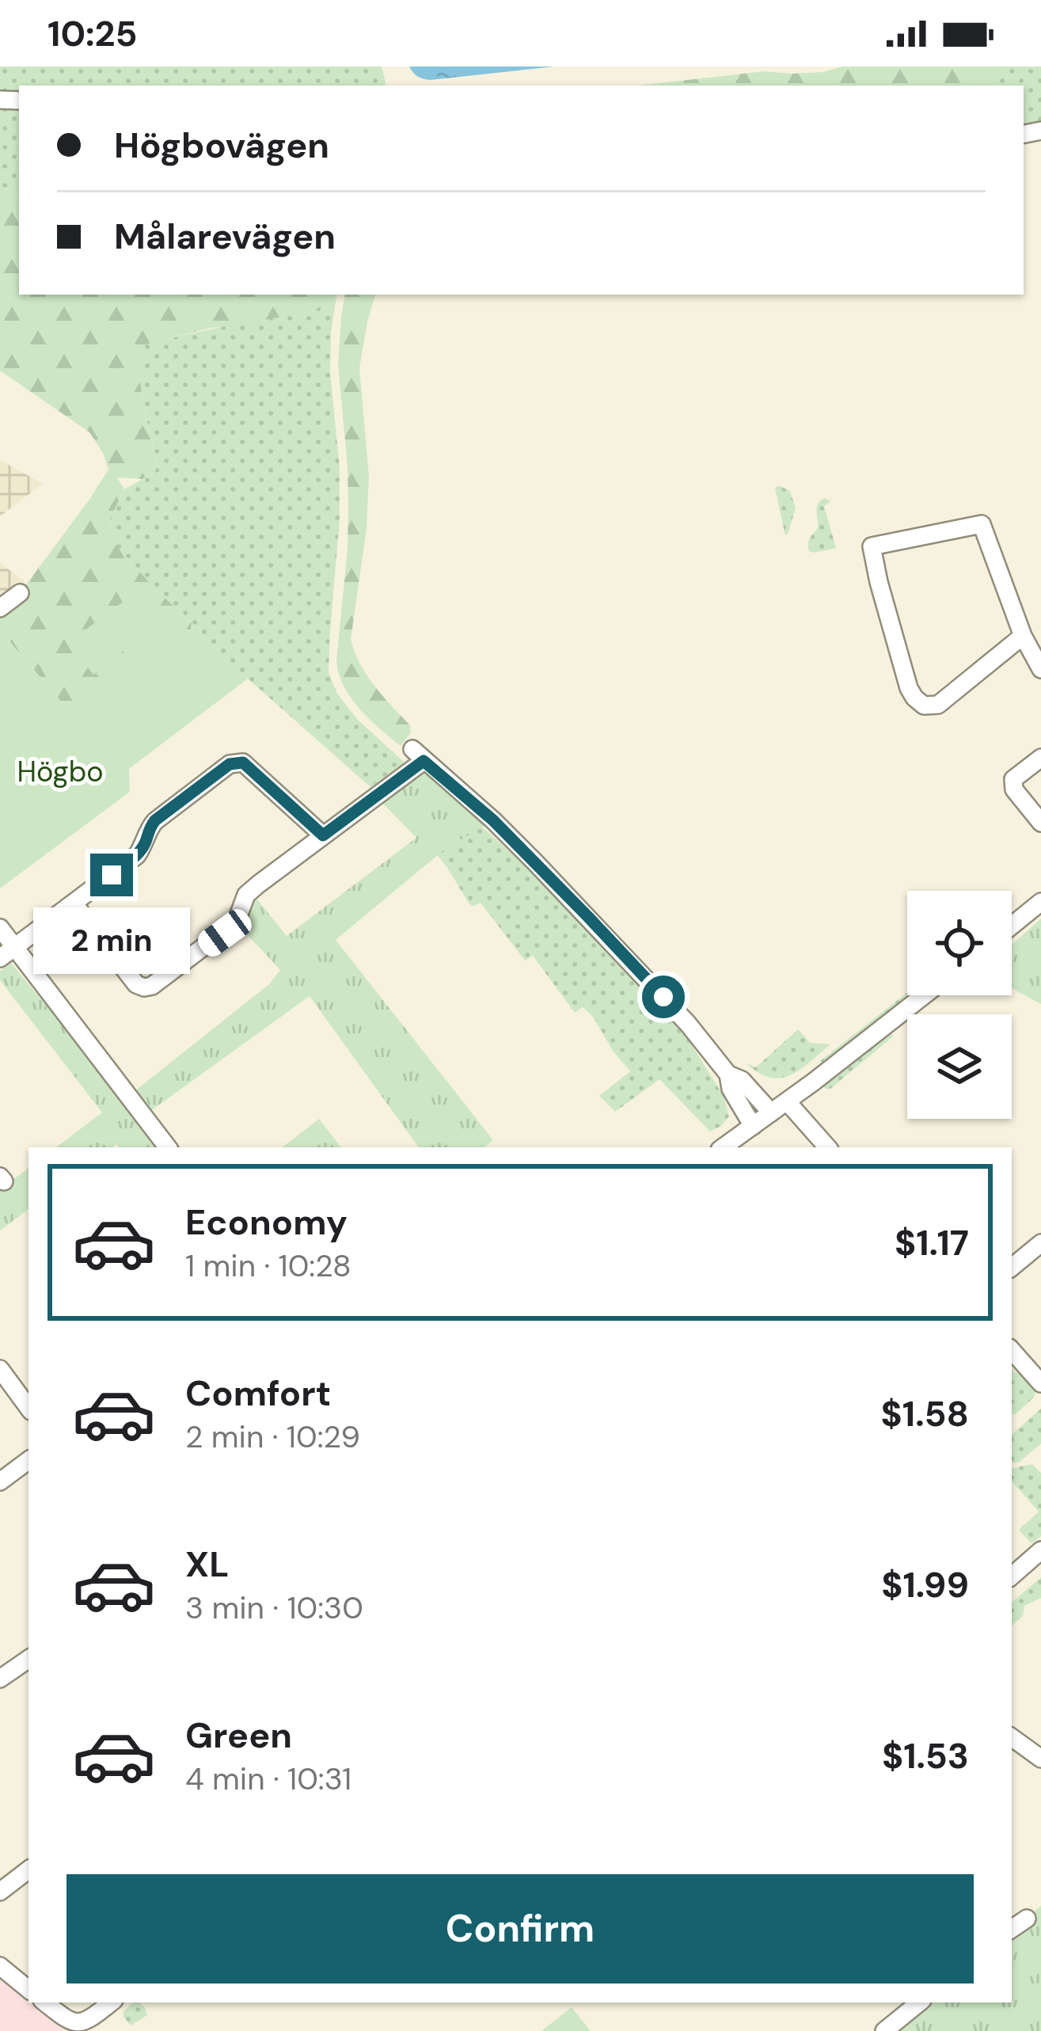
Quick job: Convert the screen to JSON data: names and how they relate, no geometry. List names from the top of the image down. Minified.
{"parks":["Högbo"],"page":{"status":"10:25","banner":["Högbovägen","Målarevägen"],"bubble":"2 min","list":[{"name":"Economy","note":"1 min · 10:28","value":"$1.17"},{"name":"Comfort","note":"2 min · 10:29","value":"$1.58"},{"name":"XL","note":"3 min · 10:30","value":"$1.99"},{"name":"Green","note":"4 min · 10:31","value":"$1.53"}],"buttons":"Confirm"}}
